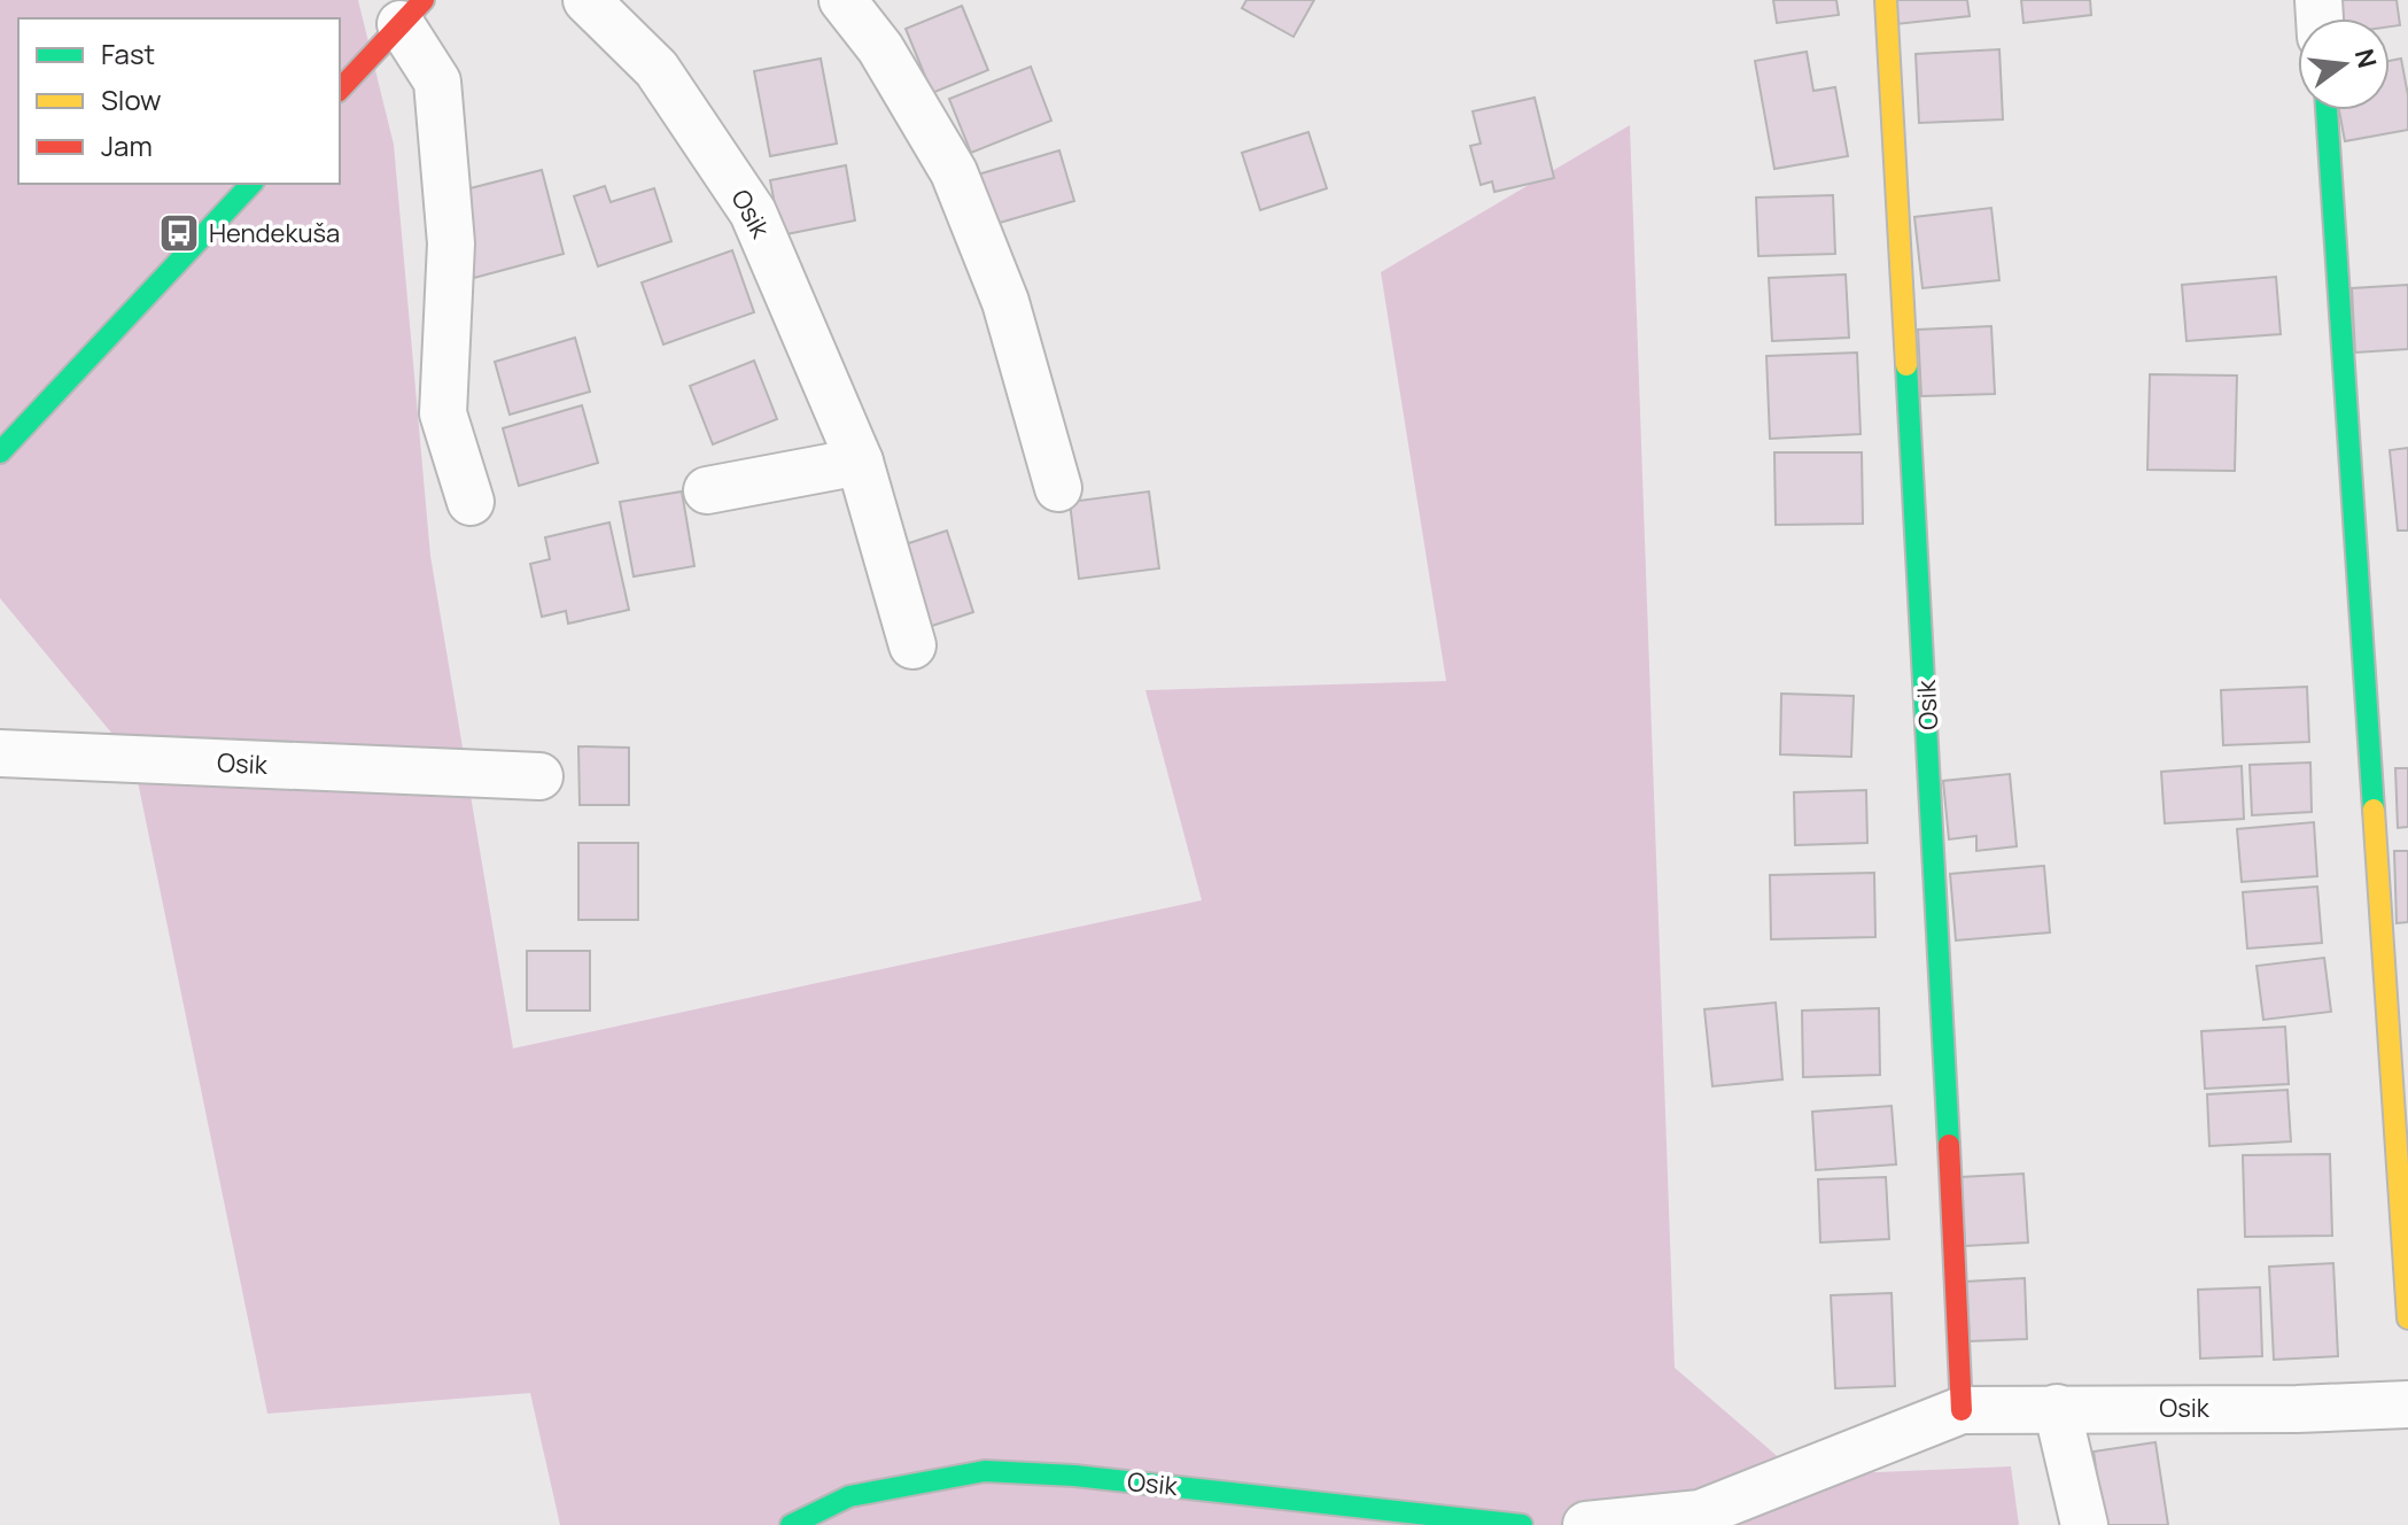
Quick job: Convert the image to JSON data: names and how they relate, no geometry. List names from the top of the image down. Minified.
{"streets":{"street":["Osik"]},"places":{"bus stop":["Hendekuša"]},"legend":["Fast","Slow","Jam"],"north":"right"}
